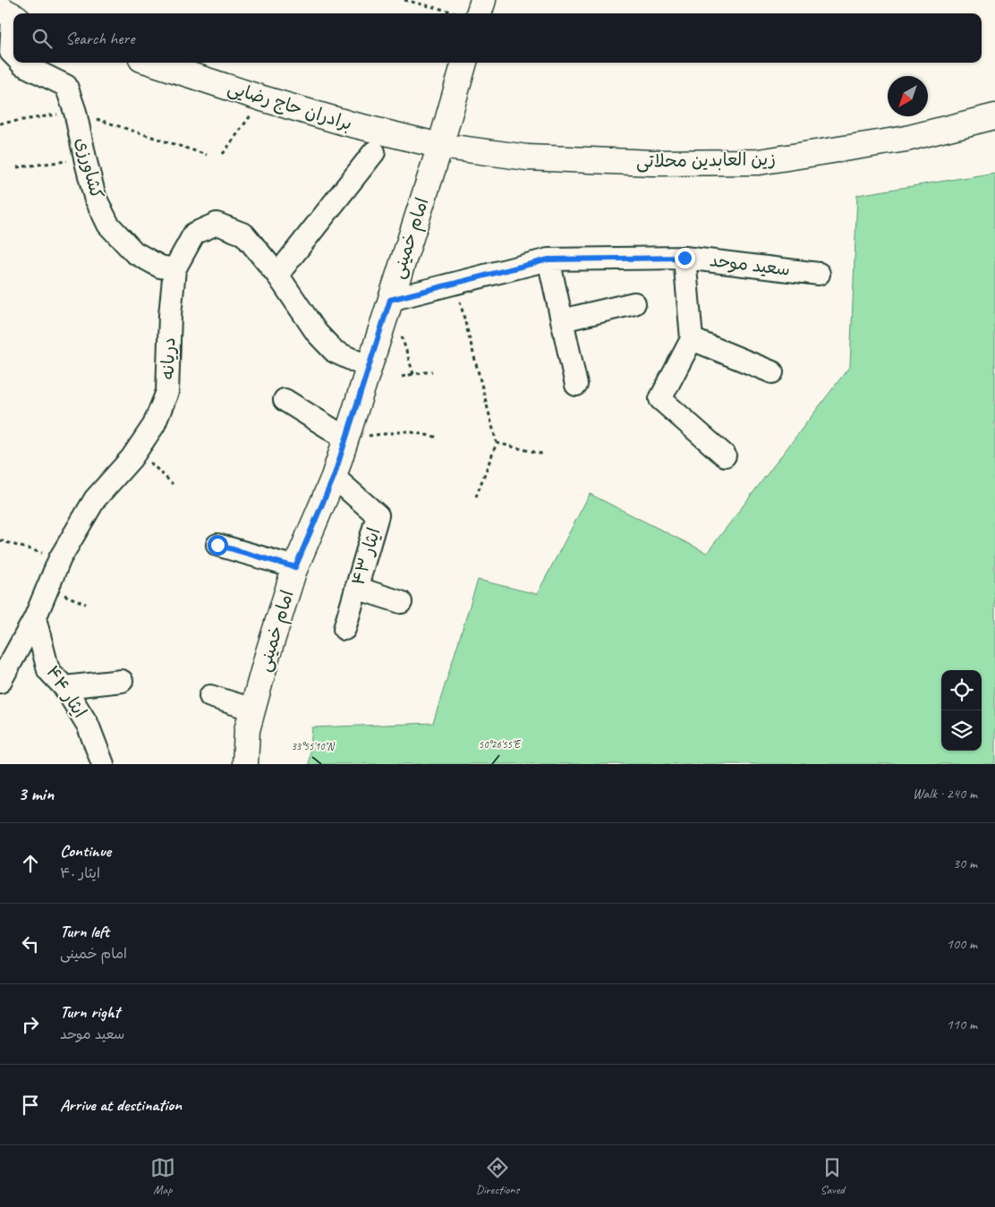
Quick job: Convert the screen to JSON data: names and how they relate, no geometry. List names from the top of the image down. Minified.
{"streets":{"main road":["برادران حاج رضایی","زین العابدین محلاتی","امام خمینی"],"street":["کشاورزی","سعید موحد","دریانه","ایثار ۴۳","ایثار ۴۴"]},"crossings":[["برادران حاج رضایی","زین العابدین محلاتی"],["برادران حاج رضایی","امام خمینی"],["زین العابدین محلاتی","امام خمینی"],["کشاورزی","دریانه"],["امام خمینی","سعید موحد"],["امام خمینی","دریانه"],["امام خمینی","ایثار ۴۳"],["دریانه","ایثار ۴۴"]],"north":"bottom left","page":{"search":"Search here","heading":["3 min","Walk · 240 m"],"list":[["Continue","ایثار ۴۰","30 m"],["Turn left","امام خمینی","100 m"],["Turn right","سعید موحد","110 m"],"Arrive at destination"],"nav":["Map","Directions","Saved"]},"coordinates":["50°26'55\"E","33°55'10\"N"]}
